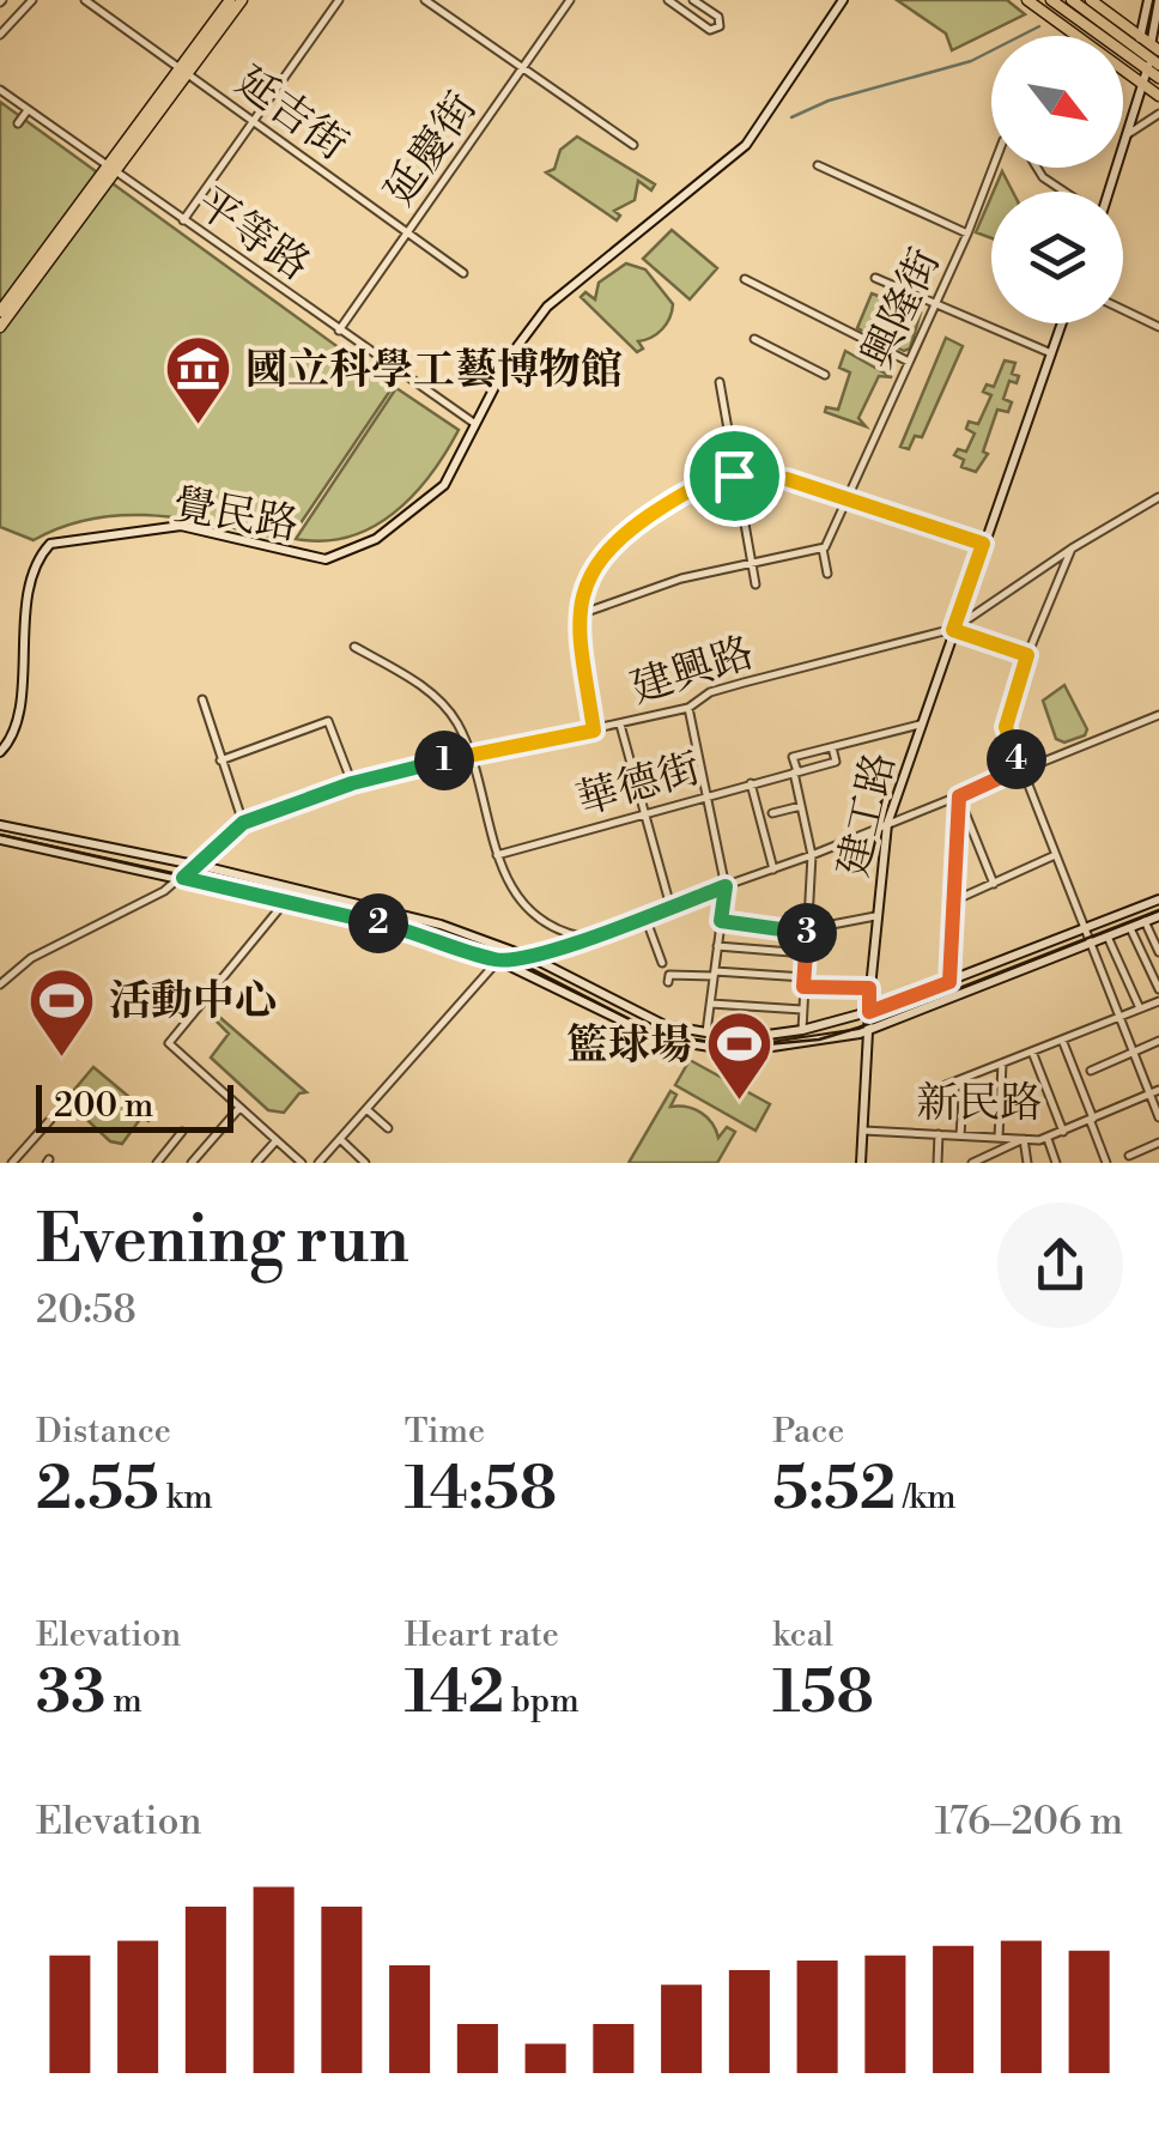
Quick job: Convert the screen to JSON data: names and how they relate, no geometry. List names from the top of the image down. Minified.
{"streets":{"street":["延吉街","延慶街","平等路","興隆街","覺民路","建興路","華德街","建工路","新民路"]},"crossings":[["延吉街","延慶街"],["延慶街","平等路"],["平等路","覺民路"],["建興路","建工路"],["華德街","建工路"],["建工路","新民路"]],"places":{"museum":["國立科學工藝博物館"],"sports":["活動中心","籃球場"]},"scale_bar":"200 m","north":"bottom right","page":{"pins":["4","1","2","3"],"scale":"200 m","heading":["Evening run","20:58"],"stats":[["Distance","2.55 km"],["Time","14:58"],["Pace","5:52 /km"],["Elevation","33 m"],["Heart rate","142 bpm"],["kcal","158"]],"chart":["Elevation","176–206 m"]}}
